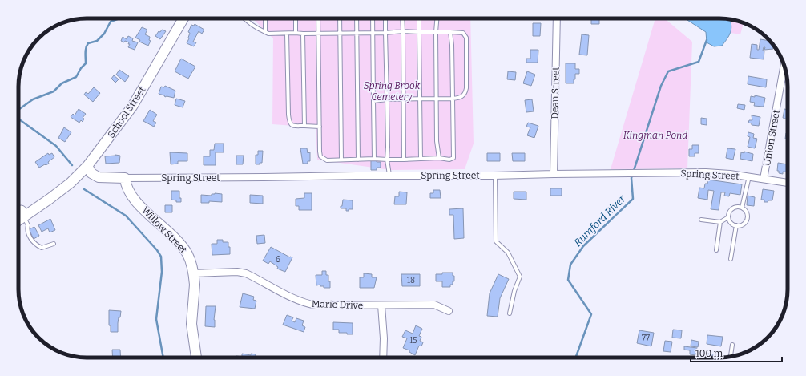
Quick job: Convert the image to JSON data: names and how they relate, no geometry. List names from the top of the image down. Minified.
{"streets":{"main road":["School Street","Spring Street","Willow Street"],"street":["Dean Street","Union Street","Marie Drive"]},"crossings":[["Dean Street","Spring Street"],["School Street","Spring Street"],["Union Street","Spring Street"],["Spring Street","Willow Street"],["Willow Street","Marie Drive"]],"water":["Rumford River"],"parks":["Spring Brook Cemetery","Kingman Pond"],"house_numbers":["6","18","77","15"],"scale_bar":"100 m"}
